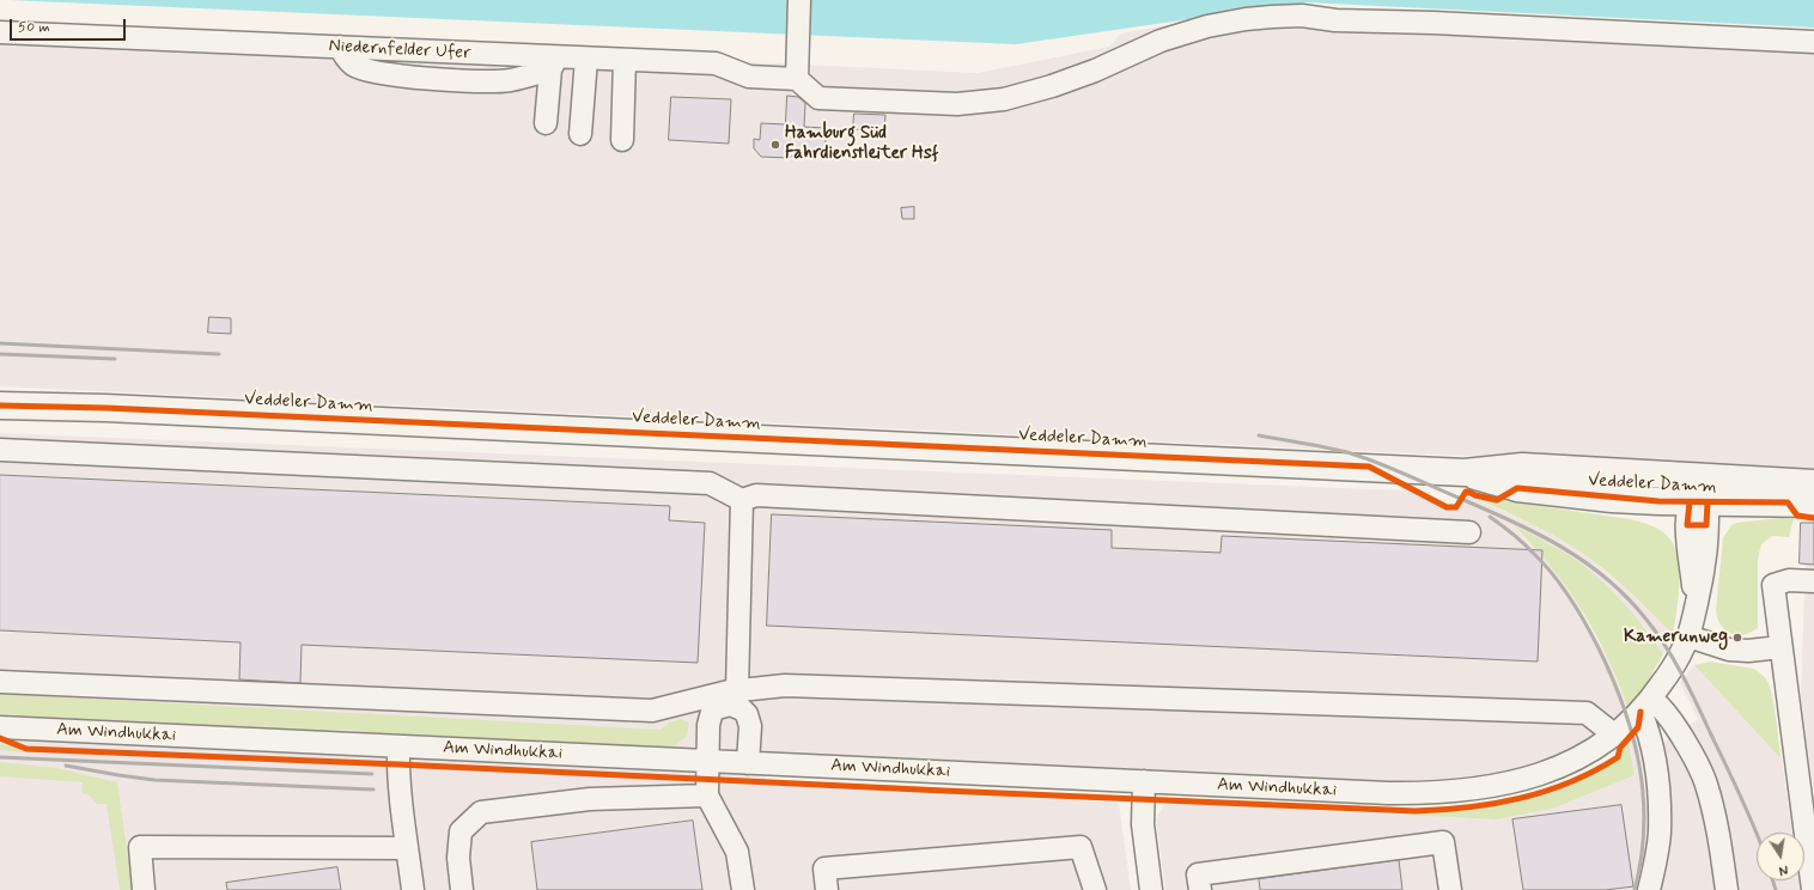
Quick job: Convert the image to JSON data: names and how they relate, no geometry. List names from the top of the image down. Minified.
{"streets":{"main road":["Veddeler Damm"],"street":["Niedernfelder Ufer","Am Windhukkai"]},"crossings":[["Veddeler Damm","Am Windhukkai"]],"places":["Hamburg Süd Fahrdienstleiter Hsf","Kamerunweg"],"scale_bar":"50 m","north":"bottom"}
